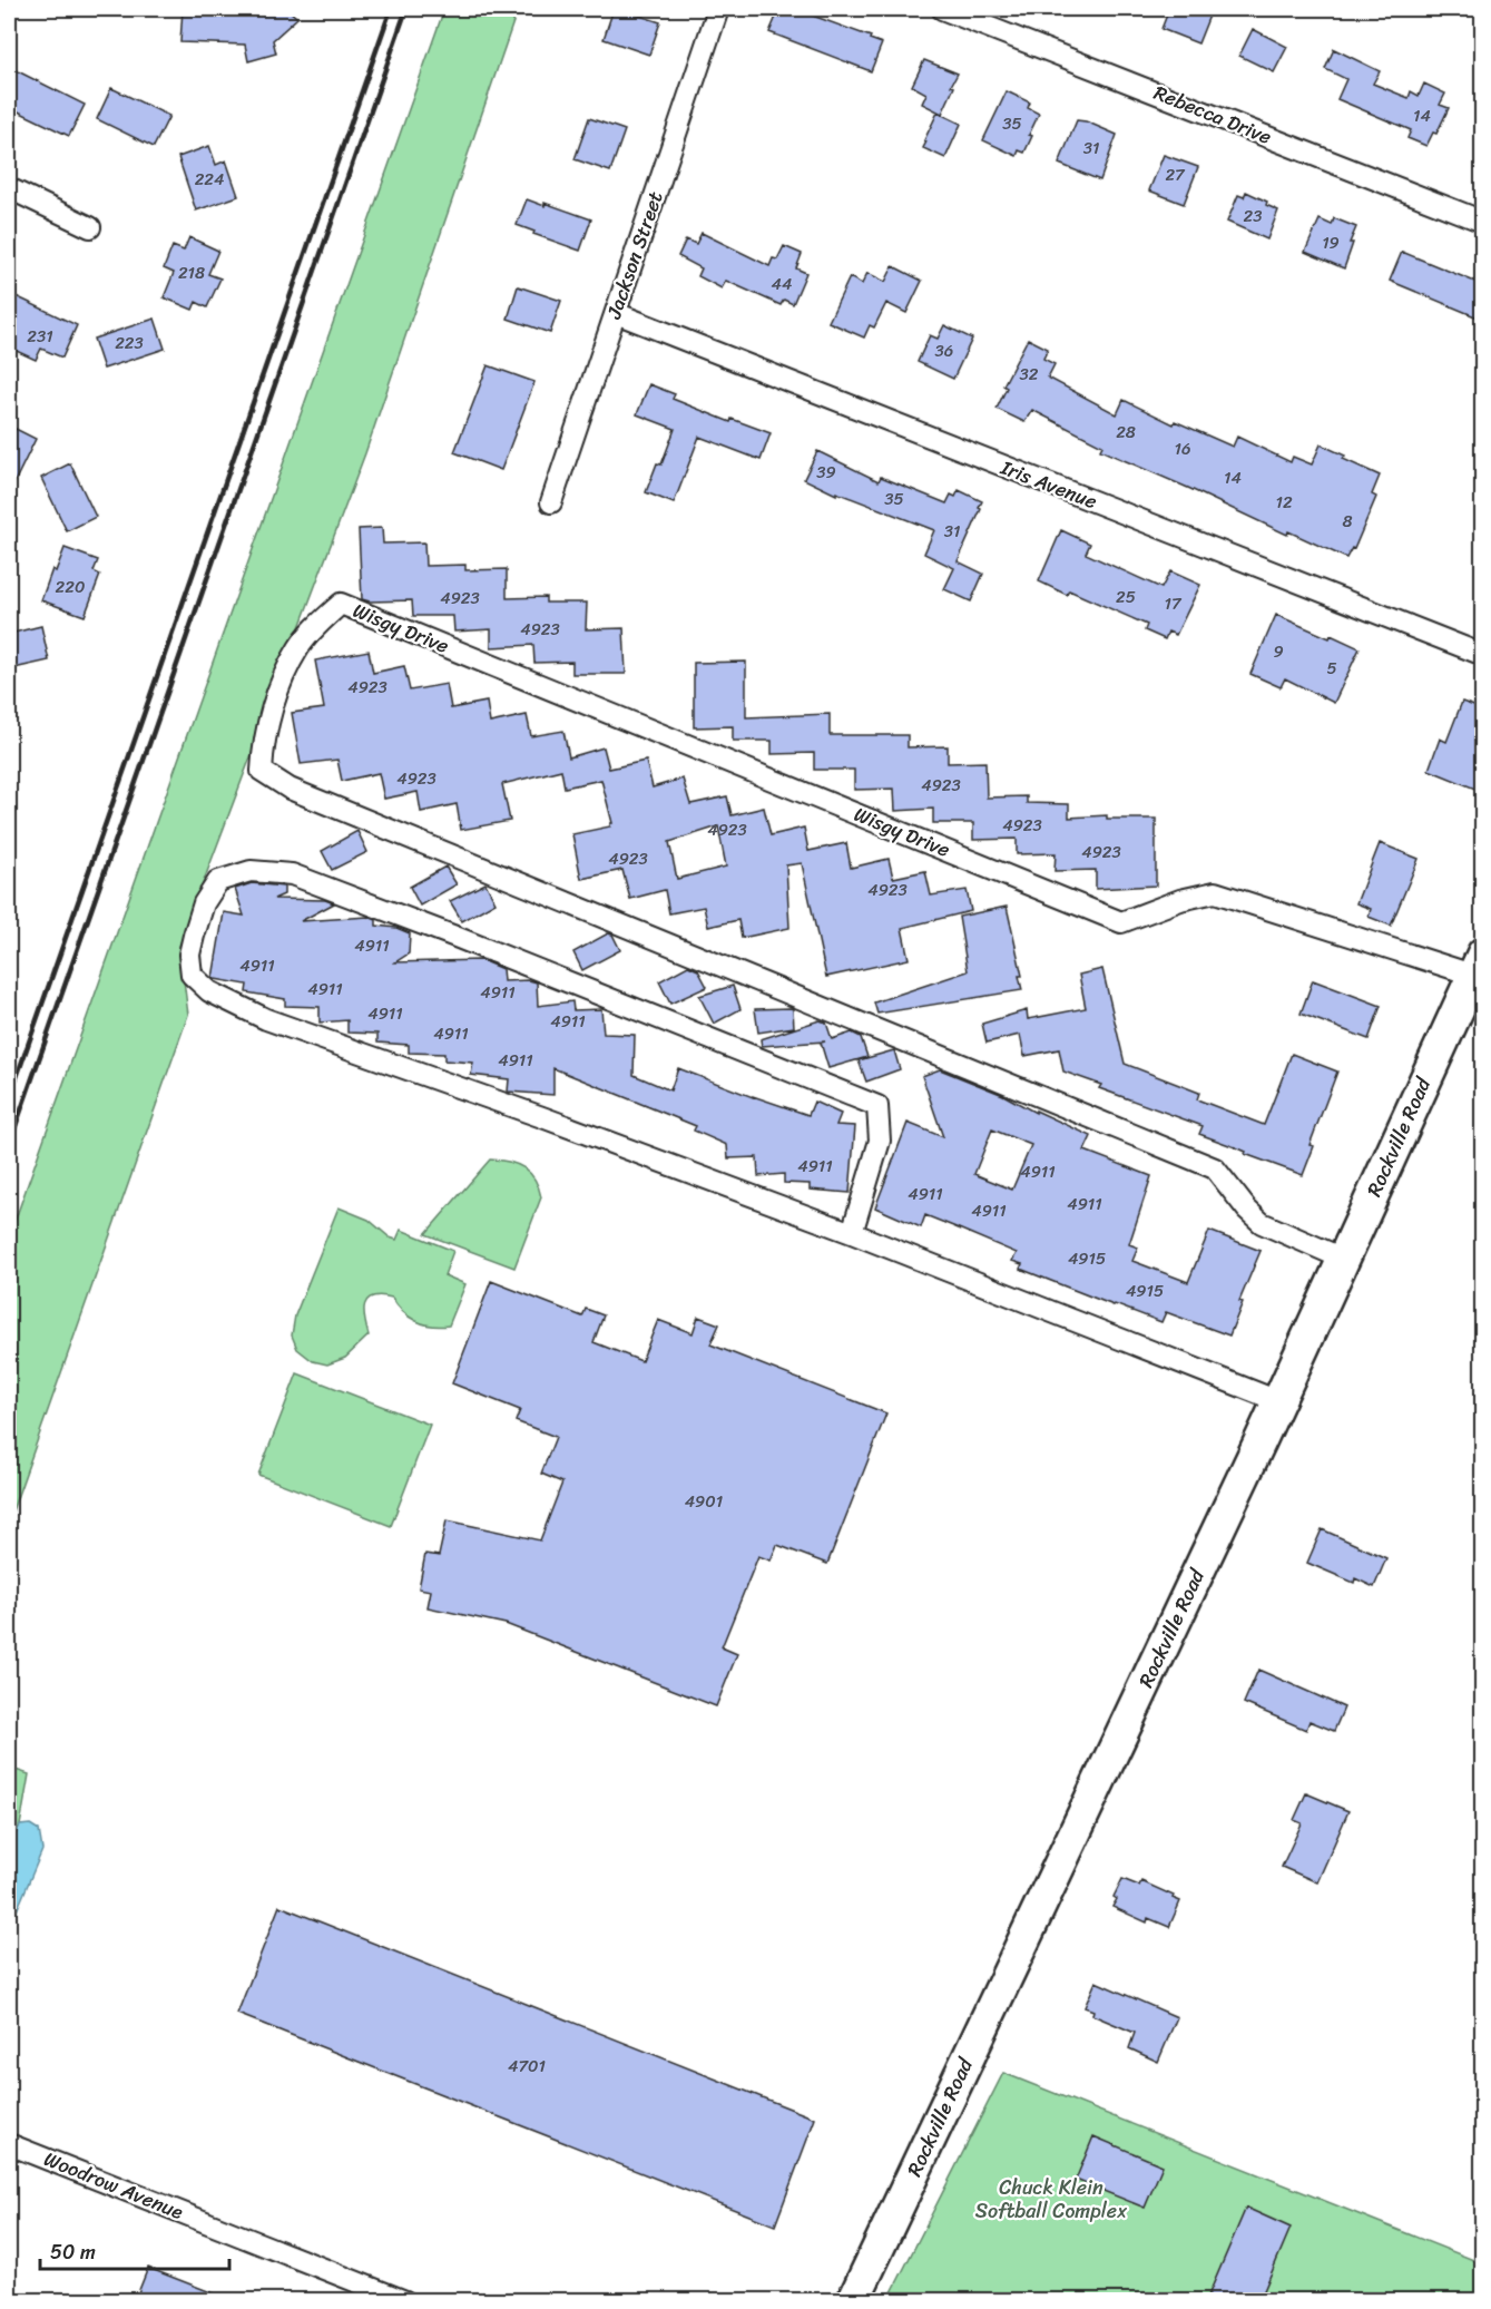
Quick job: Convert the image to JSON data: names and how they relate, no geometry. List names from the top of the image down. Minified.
{"streets":{"main road":["Rockville Road"],"street":["Rebecca Drive","Jackson Street","Iris Avenue","Wisgy Drive","Woodrow Avenue"]},"crossings":[["Jackson Street","Iris Avenue"],["Wisgy Drive","Rockville Road"]],"parks":["Chuck Klein Softball Complex"],"house_numbers":["14","35","31","27","224","23","19","218","44","231","223","36","32","28","16","39","14","35","12","8","31","220","25","4923","17","4923","9","5","4923","4923","4923","4923","4923","4923","4923","4923","4911","4911","4911","4911","4911","4911","4911","4911","4911","4911","4911","4911","4911","4915","4915","4901","4701"],"scale_bar":"50 m"}
